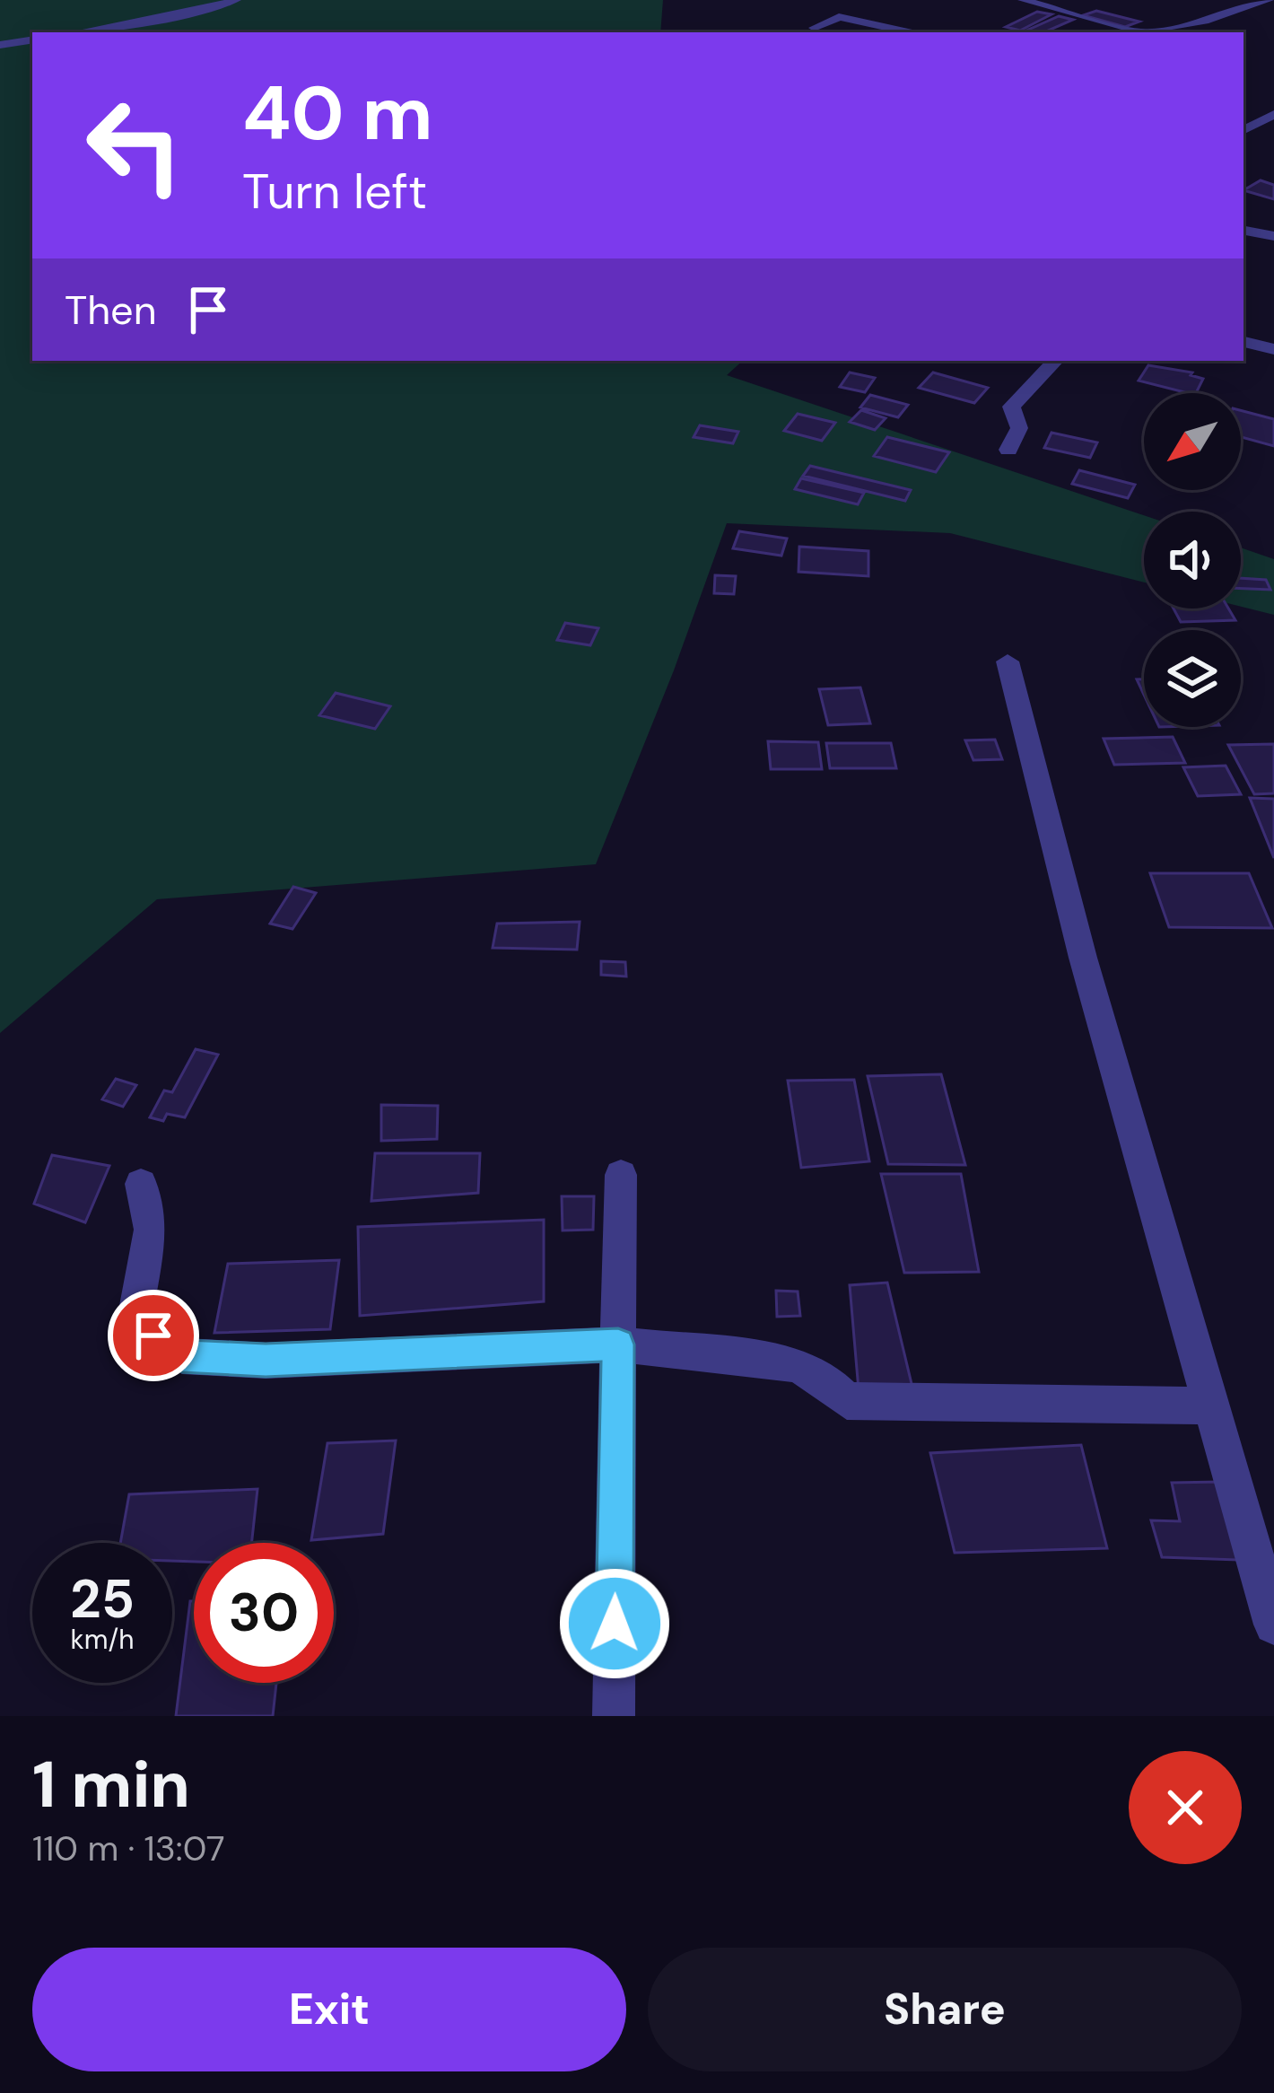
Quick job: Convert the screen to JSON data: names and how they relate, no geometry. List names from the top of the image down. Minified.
{"north":"bottom left","page":{"turn":["40 m","Turn left"],"then":"Then","speed":"25 km/h","limit":"30","heading":["1 min","110 m · 13:07"],"buttons":["Exit","Share"]}}
